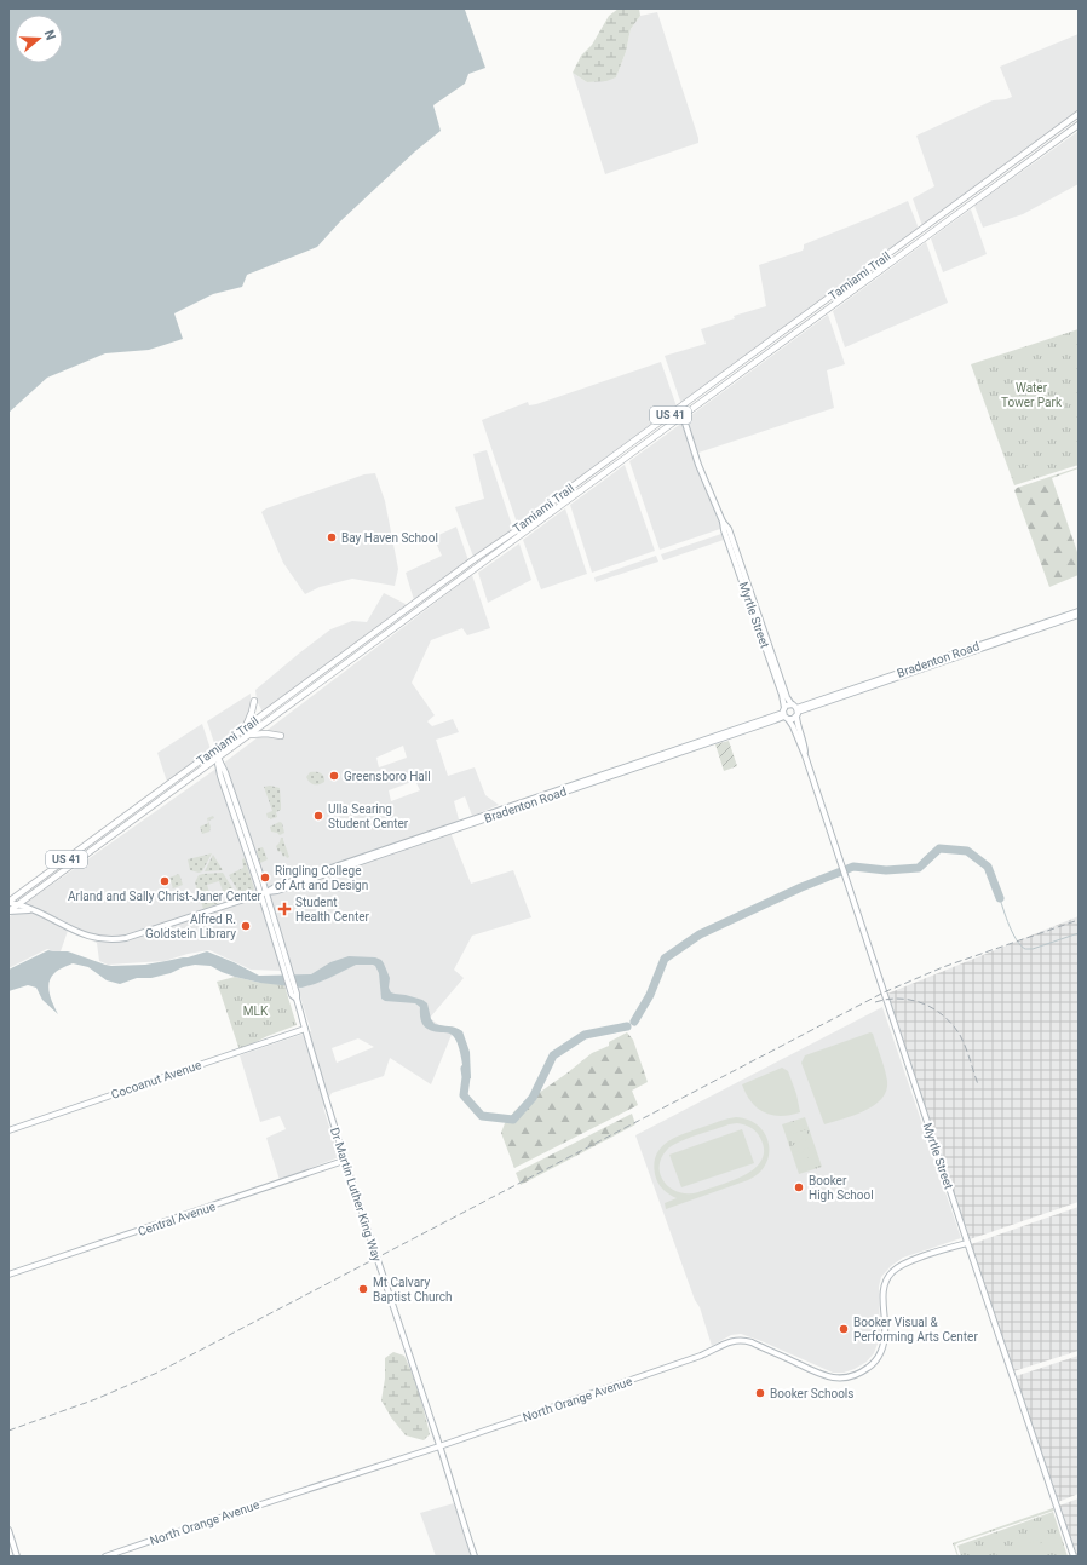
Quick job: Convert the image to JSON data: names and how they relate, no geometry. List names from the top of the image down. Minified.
{"streets":{"main road":["Tamiami Trail","US 41"],"street":["Myrtle Street","Bradenton Road","Cocoanut Avenue","Dr Martin Luther King Way","Central Avenue","North Orange Avenue"]},"crossings":[["Tamiami Trail","Myrtle Street"],["Tamiami Trail","Bradenton Road"],["Tamiami Trail","Dr Martin Luther King Way"],["Myrtle Street","Bradenton Road"],["Myrtle Street","North Orange Avenue"],["Bradenton Road","Dr Martin Luther King Way"],["Cocoanut Avenue","Dr Martin Luther King Way"],["Dr Martin Luther King Way","Central Avenue"],["Dr Martin Luther King Way","North Orange Avenue"]],"parks":["Water Tower Park","MLK"],"places":{"other":["Bay Haven School","Greensboro Hall","Ulla Searing Student Center","Ringling College of Art and Design","Arland and Sally Christ-Janer Center","Alfred R. Goldstein Library","Booker High School","Mt Calvary Baptist Church","Booker Visual & Performing Arts Center","Booker Schools"],"health":["Student Health Center"]},"north":"right"}
